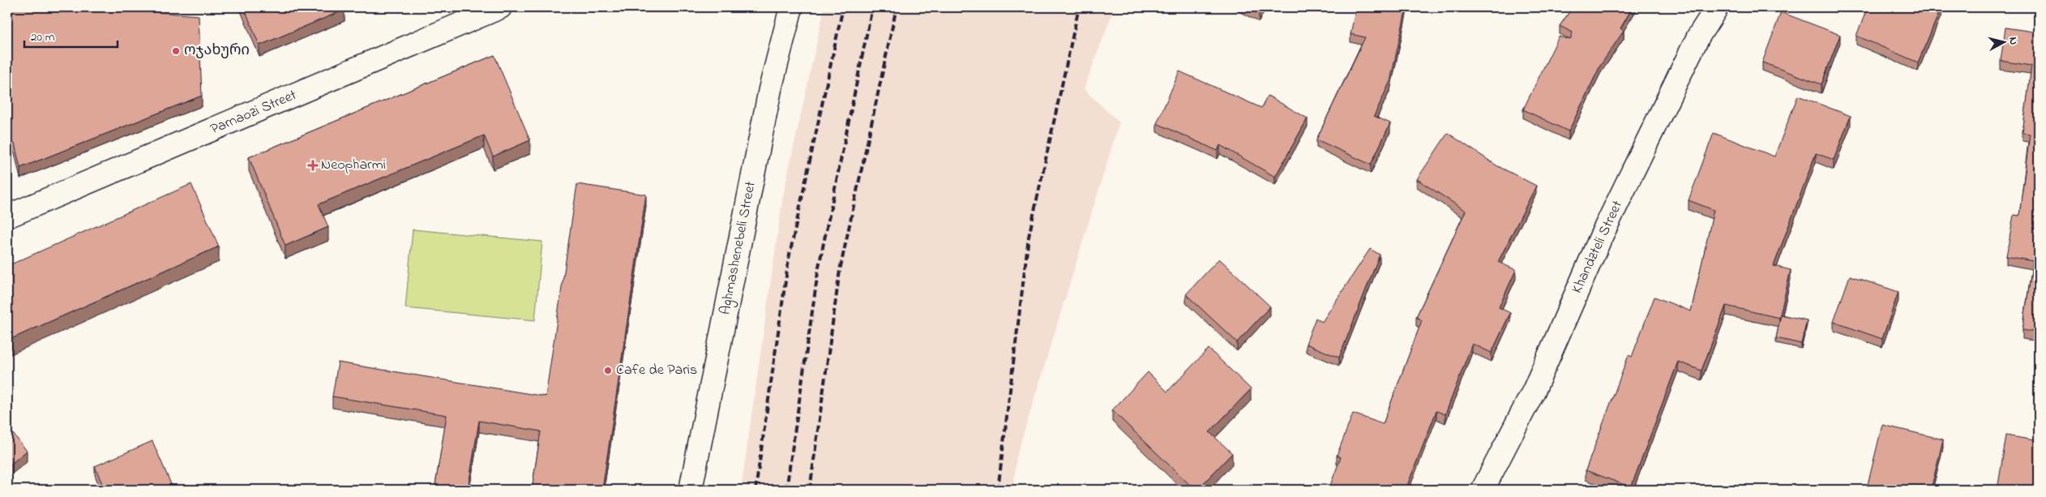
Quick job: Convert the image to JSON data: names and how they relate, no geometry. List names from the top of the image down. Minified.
{"streets":{"street":["Parnaozi Street","Khandzteli Street","Aghmashenebeli Street"]},"places":{"other":["ოჯახური","Cafe de Paris"],"health":["Neopharmi"]},"scale_bar":"20 m","north":"right"}
